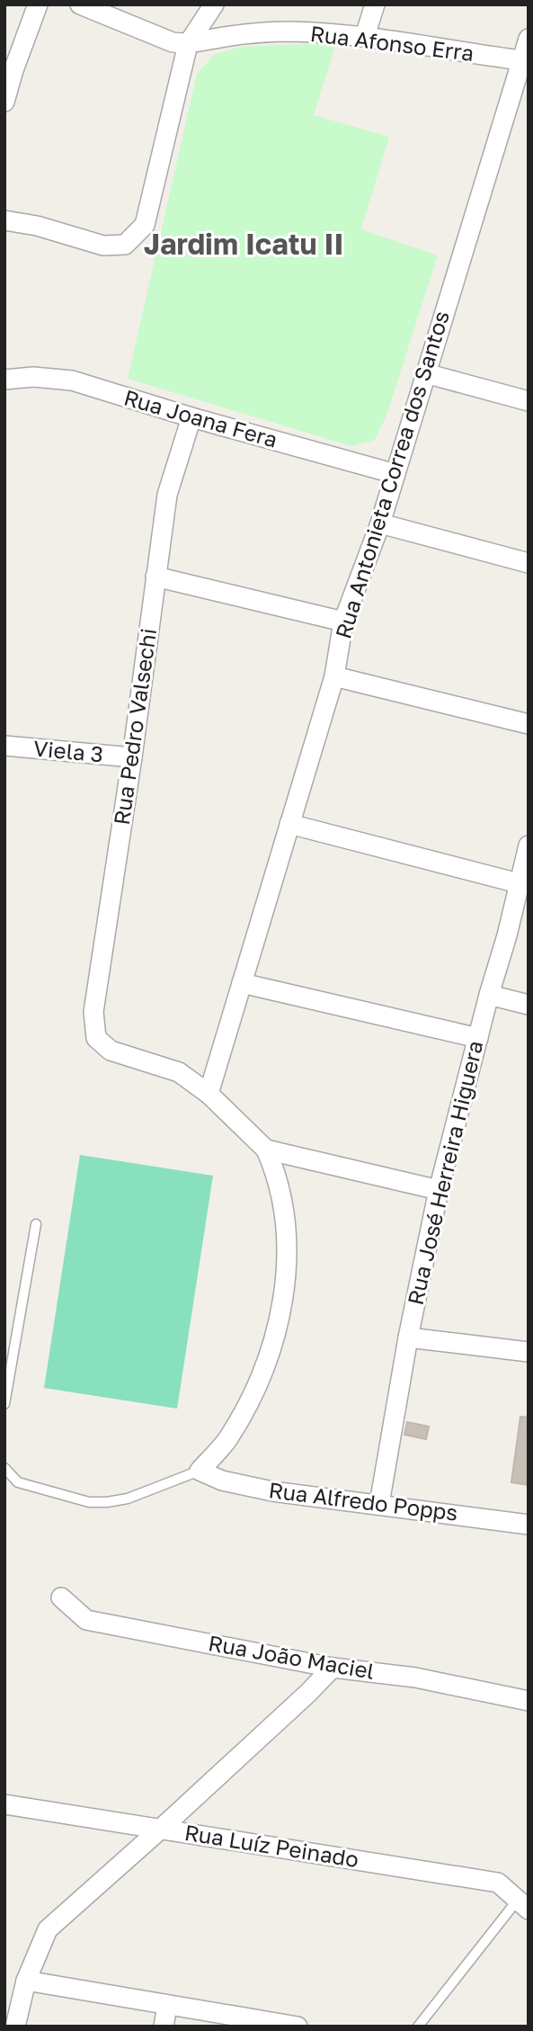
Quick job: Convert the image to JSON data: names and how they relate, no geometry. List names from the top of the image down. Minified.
{"streets":{"street":["Rua Afonso Erra","Rua Joana Fera","Rua Antonieta Correa dos Santos","Rua Pedro Valsechi","Viela 3","Rua José Herreira Higuera","Rua Alfredo Popps","Rua João Maciel","Rua Luíz Peinado"]},"crossings":[["Rua Afonso Erra","Rua Antonieta Correa dos Santos"],["Rua Joana Fera","Rua Antonieta Correa dos Santos"],["Rua Joana Fera","Rua Pedro Valsechi"],["Rua Antonieta Correa dos Santos","Rua Pedro Valsechi"],["Rua Pedro Valsechi","Viela 3"],["Rua José Herreira Higuera","Rua Alfredo Popps"]],"districts":["Jardim Icatu II"]}
